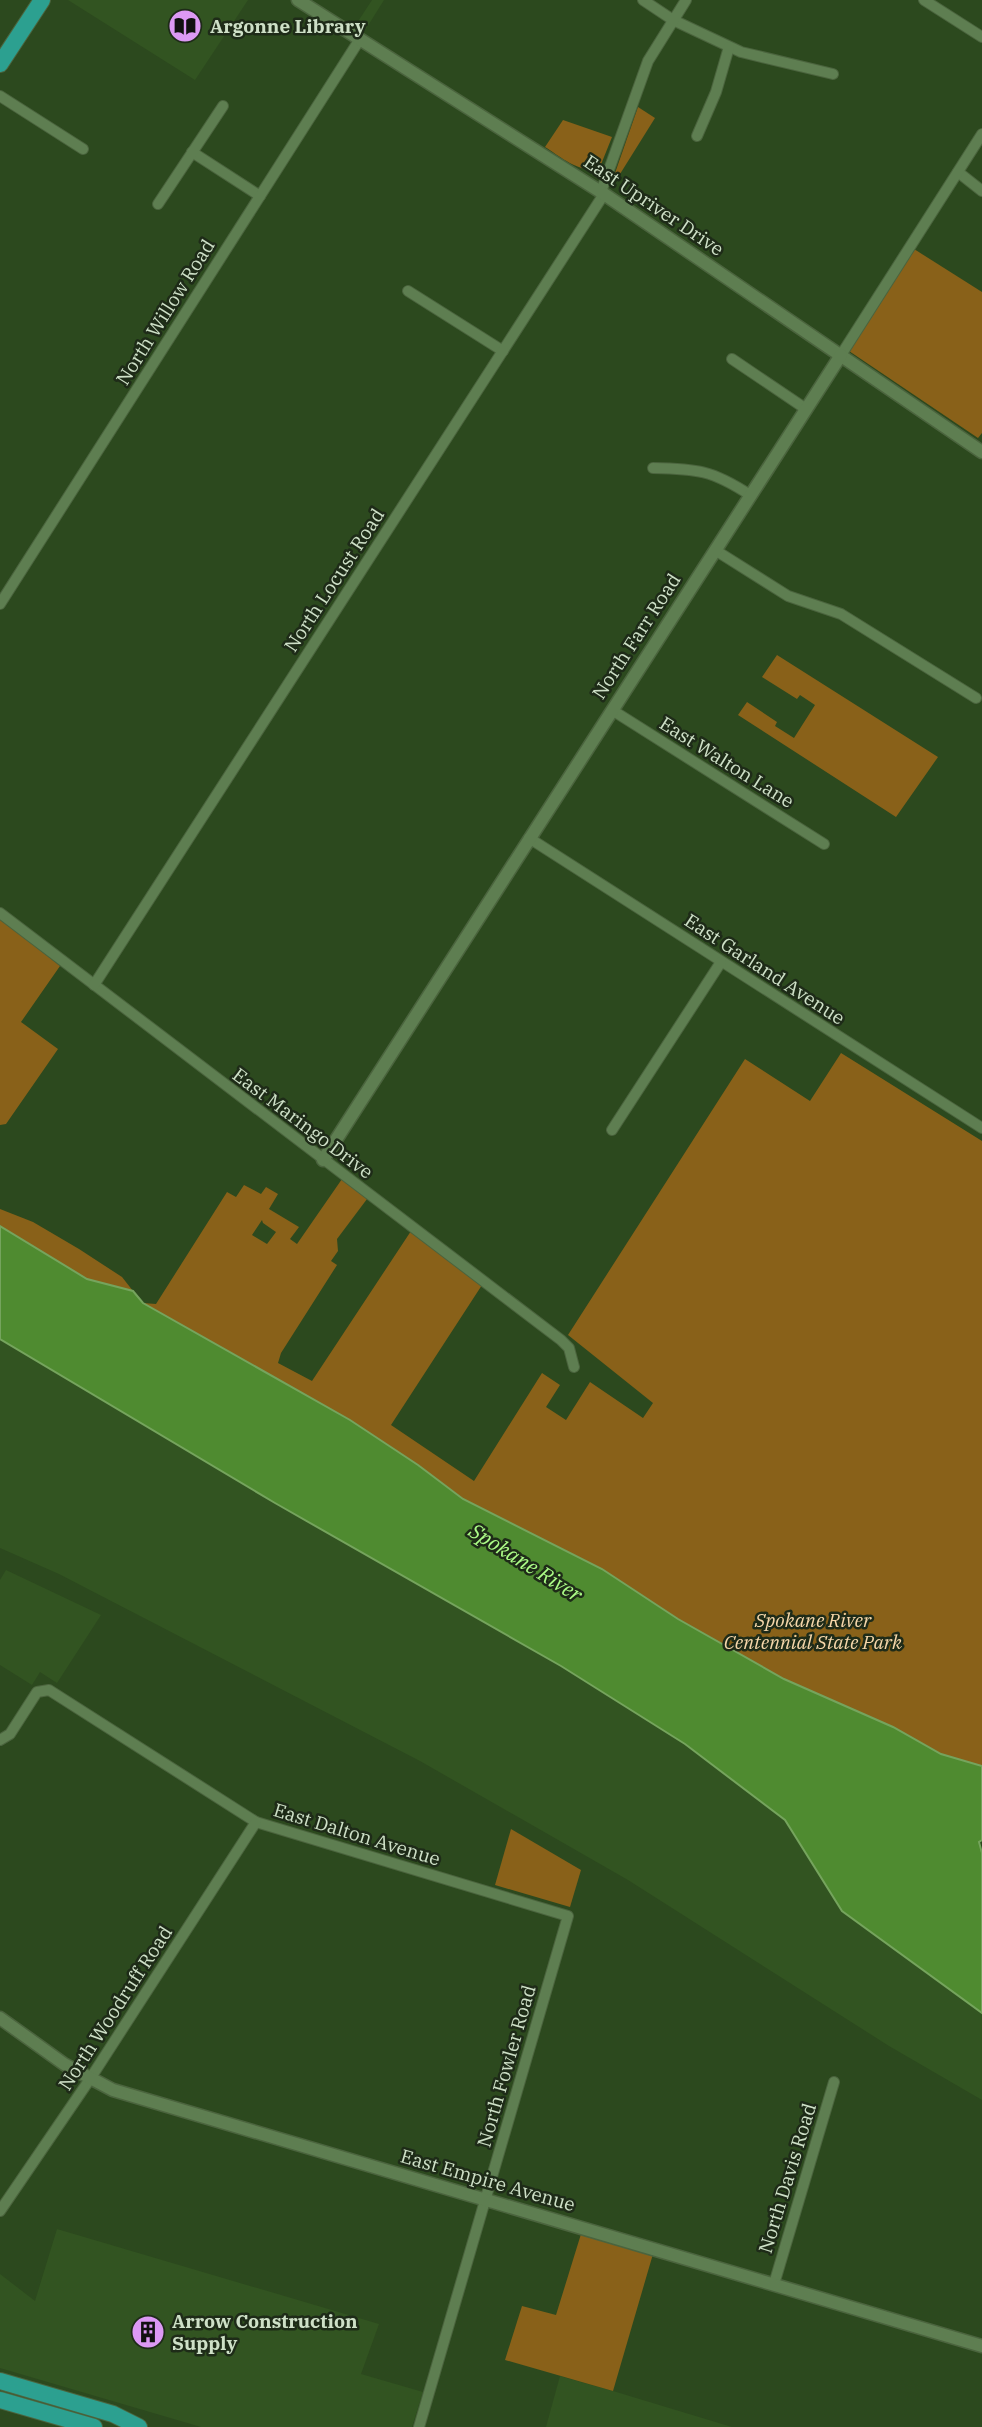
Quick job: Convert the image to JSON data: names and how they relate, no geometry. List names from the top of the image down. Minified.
{"streets":{"street":["East Upriver Drive","North Willow Road","North Locust Road","North Farr Road","East Walton Lane","East Garland Avenue","East Maringo Drive","East Dalton Avenue","North Woodruff Road","North Fowler Road","North Davis Road","East Empire Avenue"]},"crossings":[["East Upriver Drive","North Willow Road"],["East Upriver Drive","North Locust Road"],["East Upriver Drive","North Farr Road"],["North Locust Road","East Maringo Drive"],["North Farr Road","East Walton Lane"],["North Farr Road","East Garland Avenue"],["North Farr Road","East Maringo Drive"],["East Dalton Avenue","North Woodruff Road"],["East Dalton Avenue","North Fowler Road"],["North Woodruff Road","East Empire Avenue"],["North Fowler Road","East Empire Avenue"],["North Davis Road","East Empire Avenue"]],"water":["Spokane River"],"parks":["Spokane River Centennial State Park"],"places":{"library":["Argonne Library"],"building":["Arrow Construction Supply"]}}
